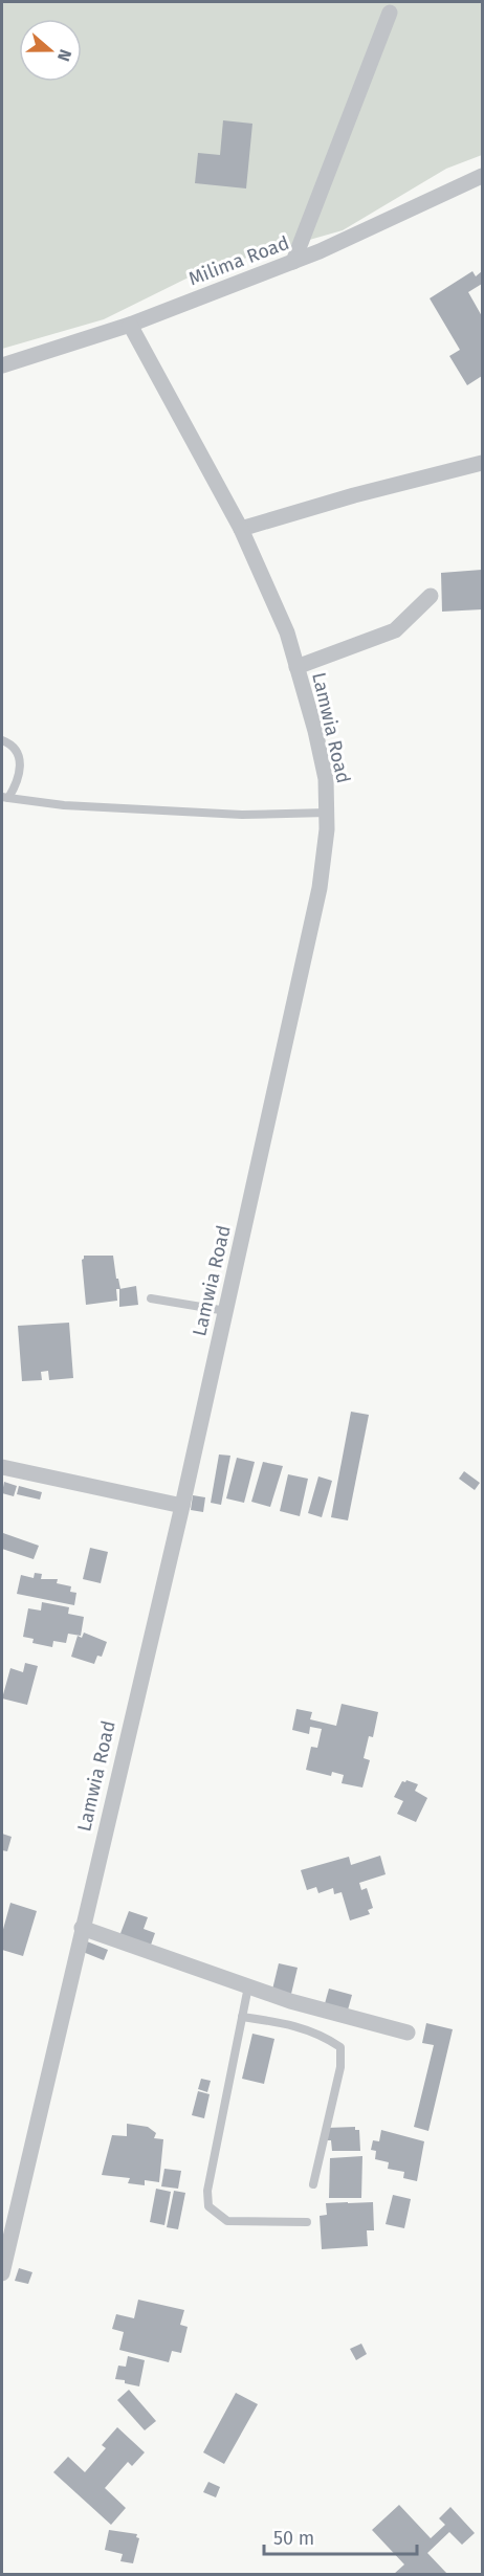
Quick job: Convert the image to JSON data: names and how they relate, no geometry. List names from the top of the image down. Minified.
{"streets":{"street":["Milima Road","Lamwia Road"]},"crossings":[["Milima Road","Lamwia Road"]],"scale_bar":"50 m","north":"right"}
